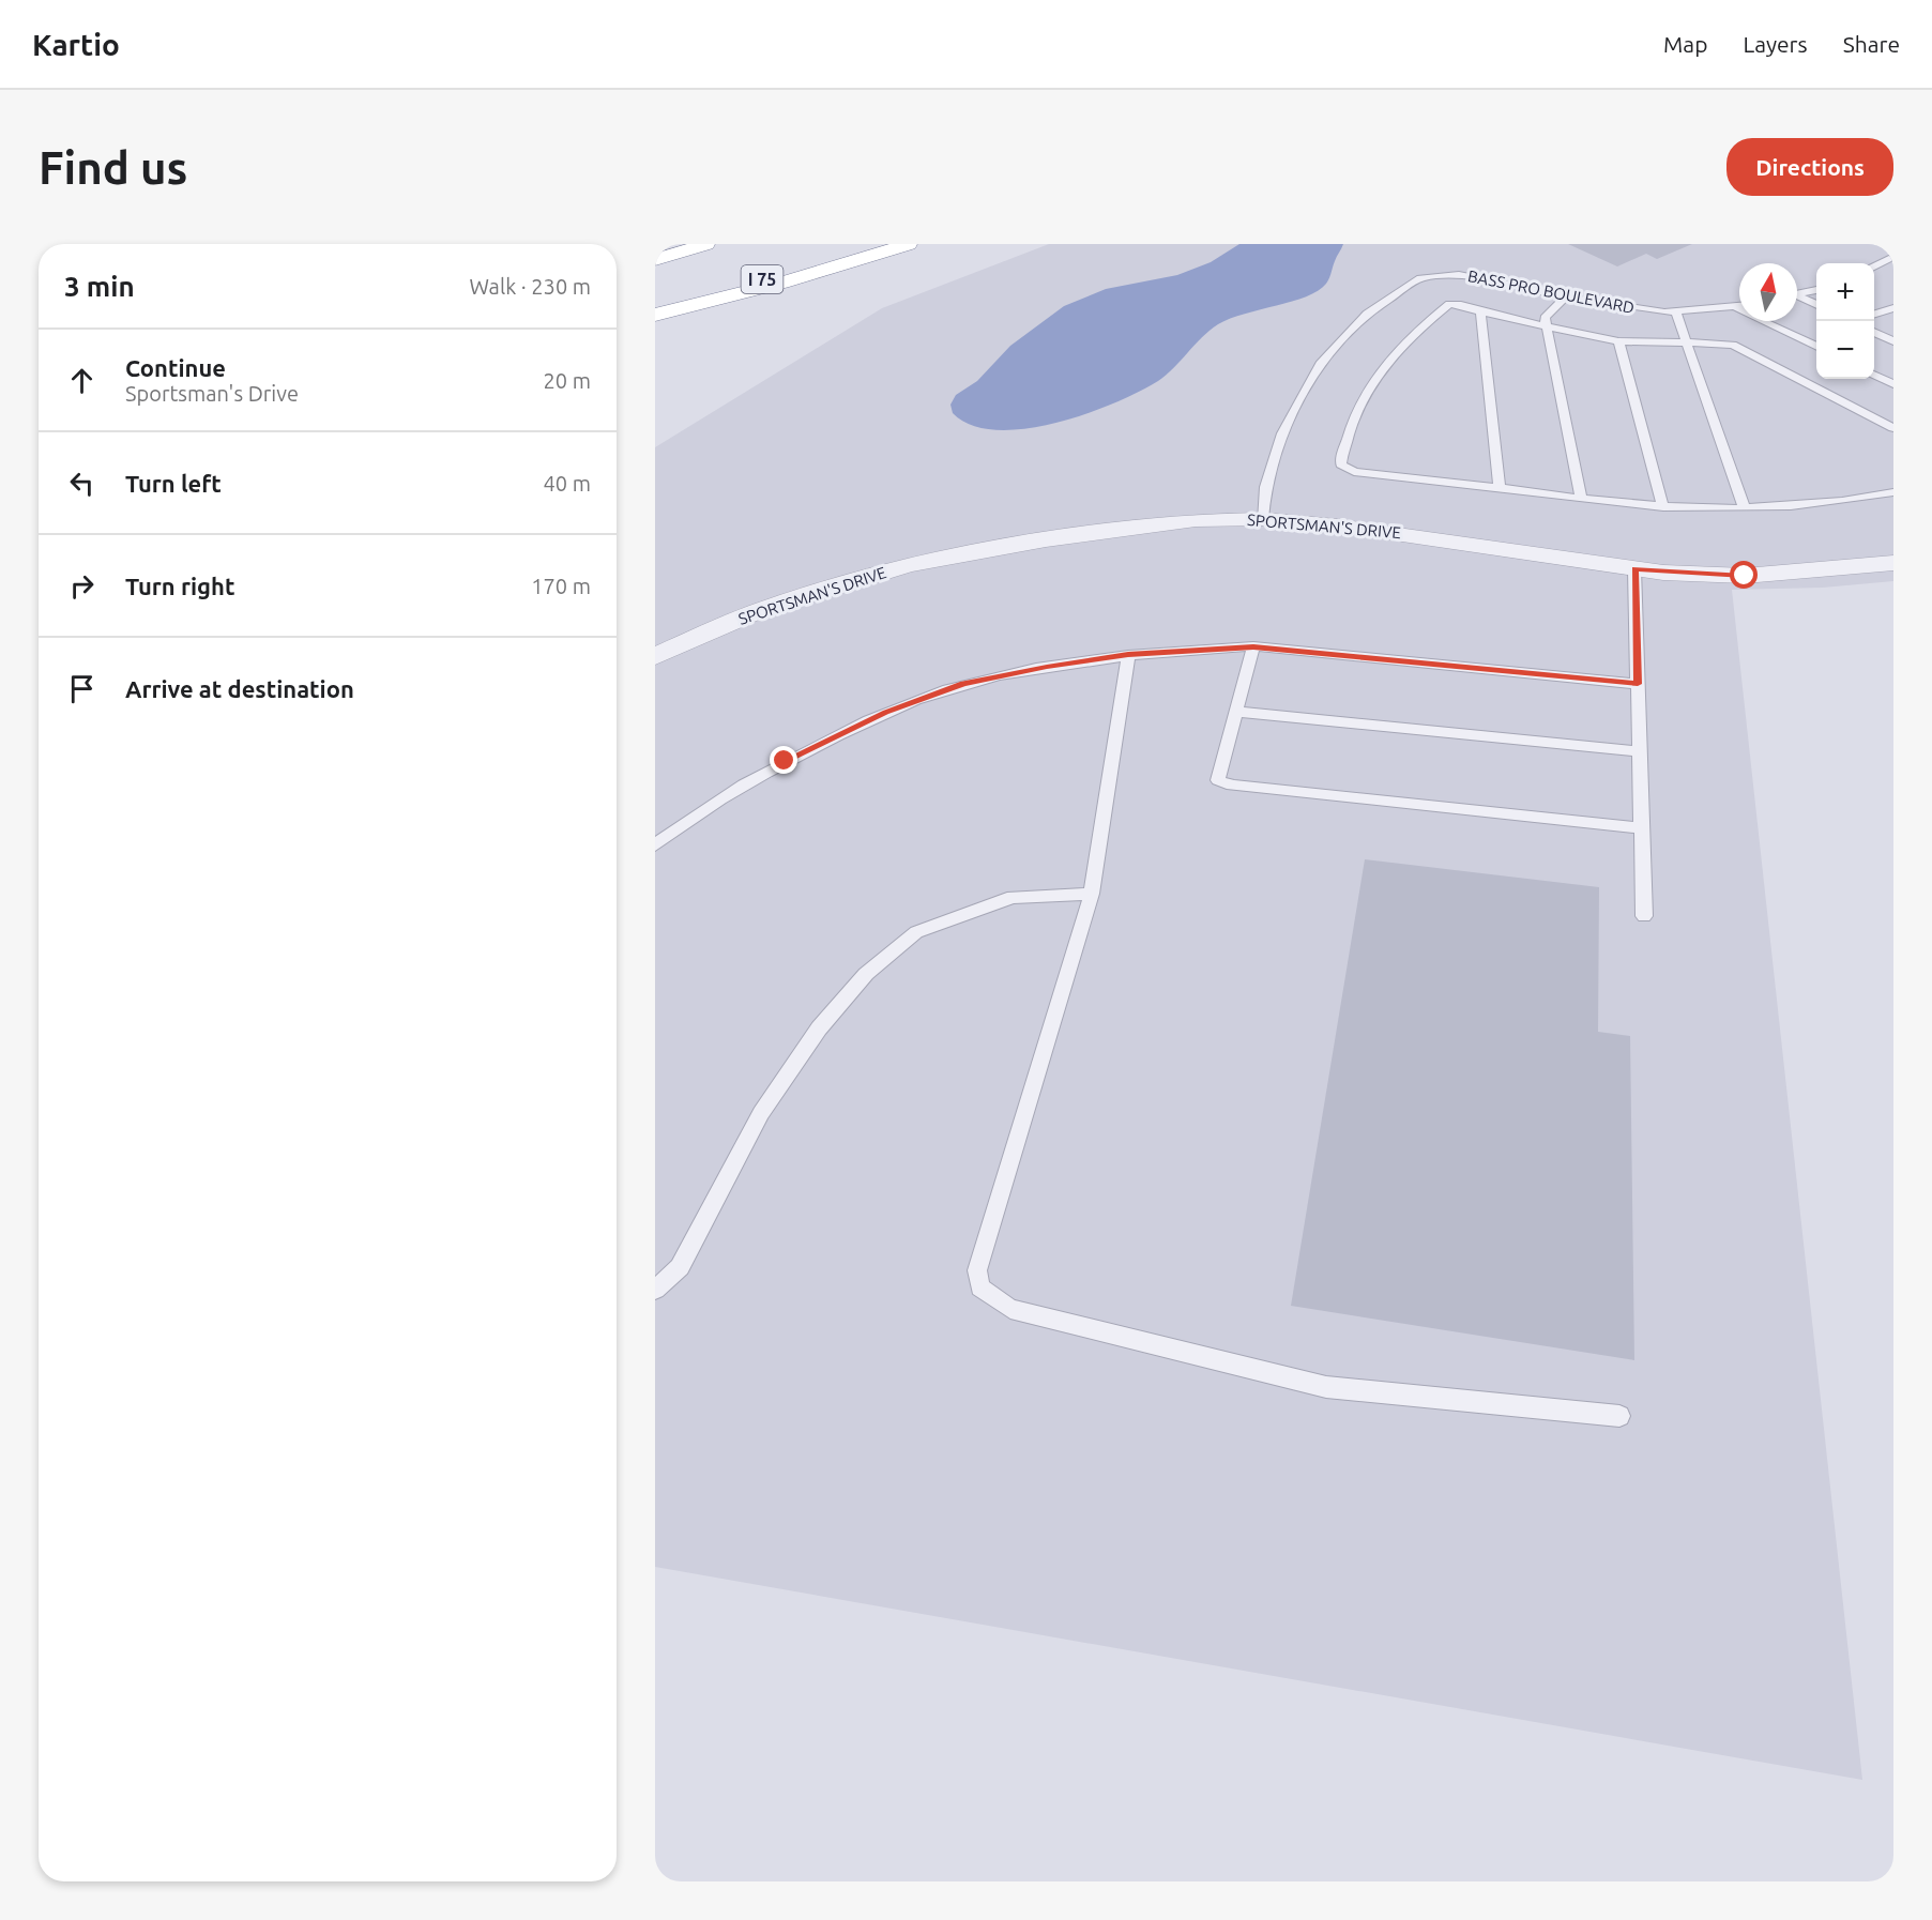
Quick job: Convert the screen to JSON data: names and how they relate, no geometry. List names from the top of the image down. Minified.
{"streets":{"highway":["I 75"],"street":["SPORTSMAN'S DRIVE"],"lane":["BASS PRO BOULEVARD"]},"crossings":[["BASS PRO BOULEVARD","SPORTSMAN'S DRIVE"]],"north":"top","page":{"header":"Kartio","nav":["Map","Layers","Share"],"buttons":"Directions","title":"Find us","heading":["3 min","Walk · 230 m"],"map_buttons":["+","−"],"list":[["Continue","Sportsman's Drive","20 m"],["Turn left","40 m"],["Turn right","170 m"],"Arrive at destination"]}}
